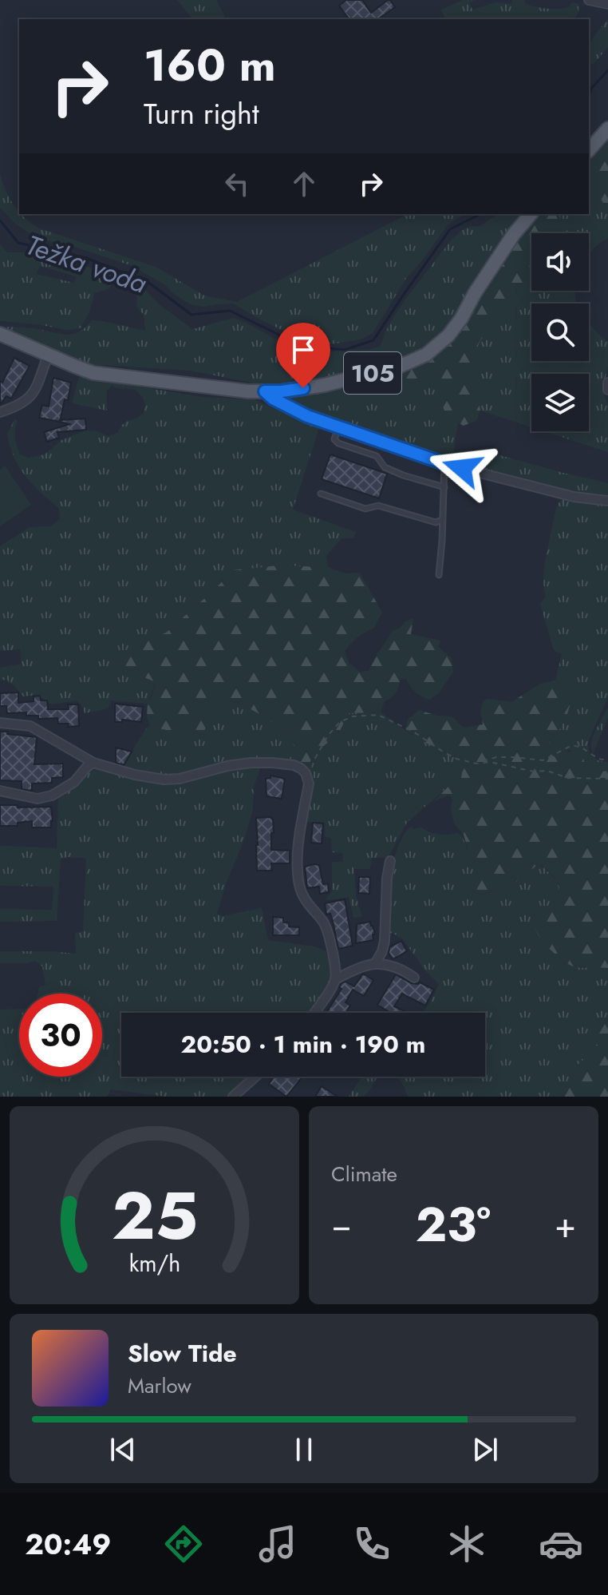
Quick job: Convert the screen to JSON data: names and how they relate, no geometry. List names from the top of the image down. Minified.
{"streets":{"main road":["105"]},"water":["Težka voda"],"page":{"turn":["160 m","Turn right"],"limit":"30","trip":"20:50 · 1 min · 190 m","tile":"Climate","heat":["−","23°","+"],"song":["Slow Tide","Marlow"],"tabs":"20:49","gauge":["25","km/h"]}}
